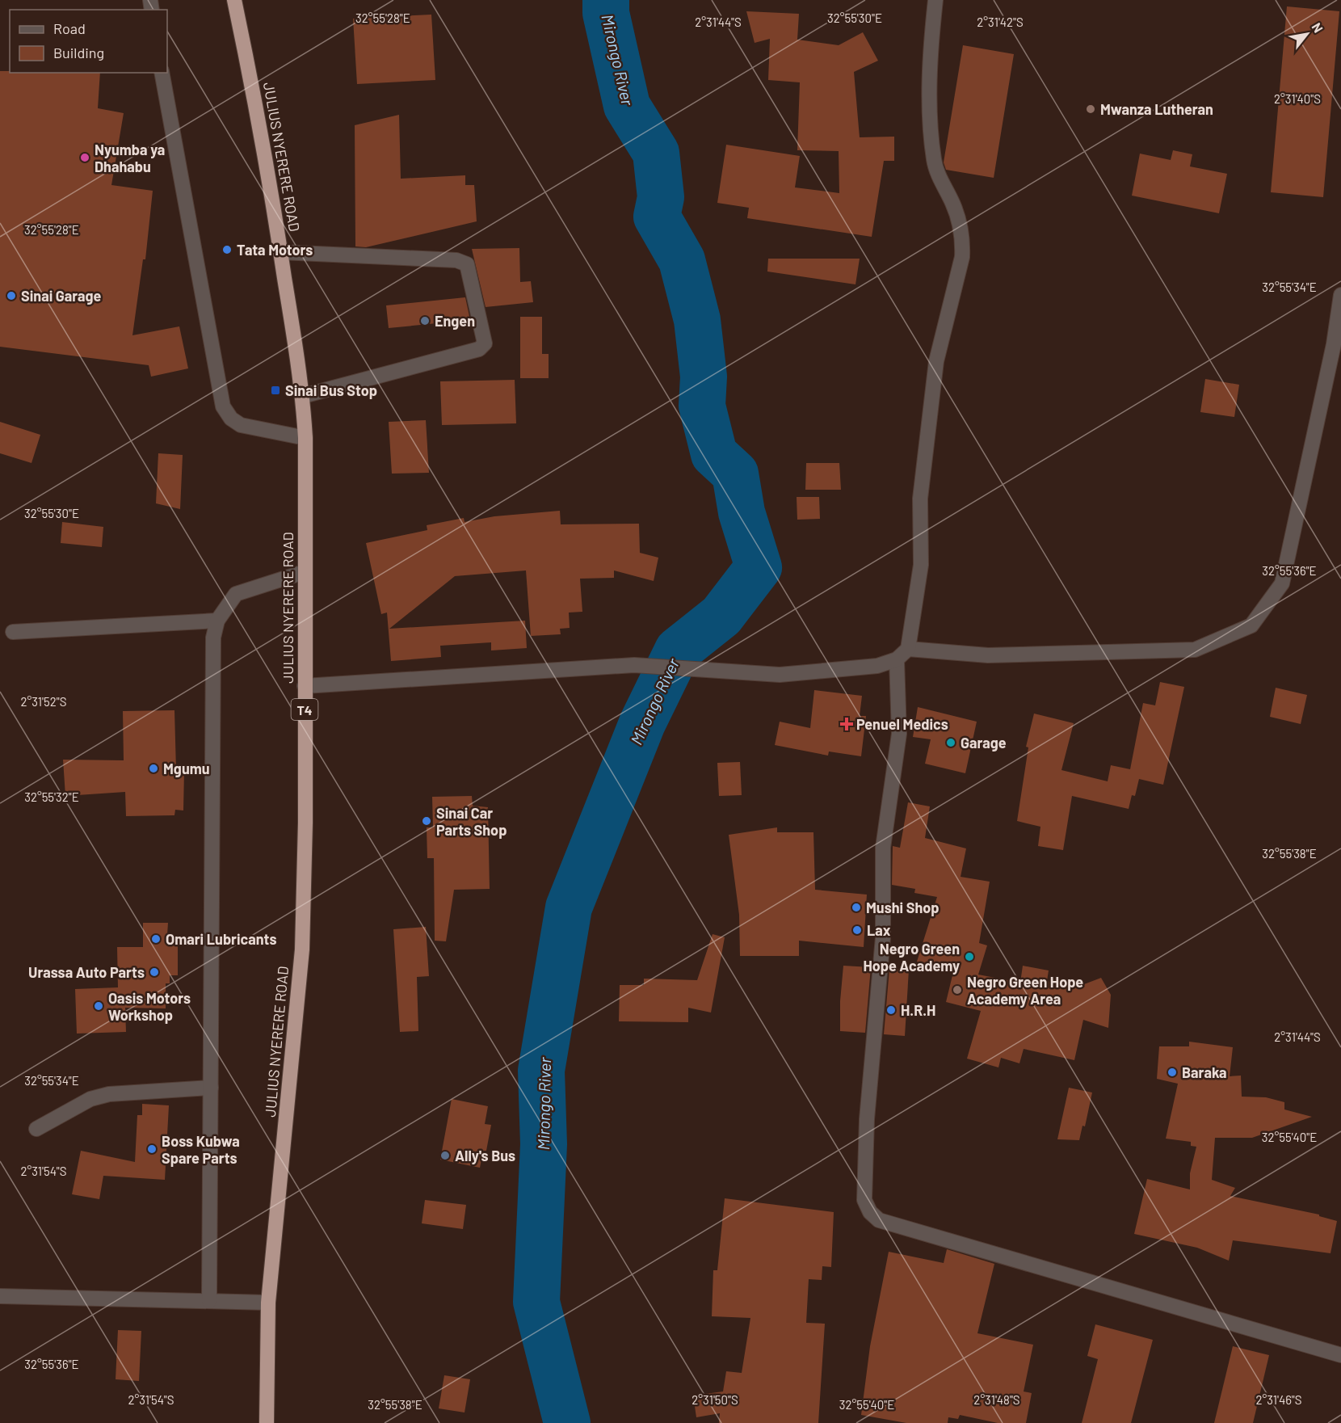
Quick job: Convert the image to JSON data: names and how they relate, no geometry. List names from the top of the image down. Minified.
{"streets":{"highway":["JULIUS NYERERE ROAD","T4"]},"water":["Mirongo River"],"places":{"other":["Mwanza Lutheran","Nyumba ya Dhahabu","Tata Motors","Sinai Garage","Engen","Garage","Mgumu","Sinai Car Parts Shop","Mushi Shop","Lax","Omari Lubricants","Negro Green Hope Academy","Urassa Auto Parts","Negro Green Hope Academy Area","Oasis Motors Workshop","H.R.H","Baraka","Boss Kubwa Spare Parts","Ally's Bus"],"transit":["Sinai Bus Stop"],"health":["Penuel Medics"]},"legend":["Road","Building"],"north":"top right","coordinates":["32°55'28\"E","32°55'30\"E","2°31'44\"S","2°31'42\"S","2°31'40\"S","32°55'34\"E","32°55'36\"E","2°31'52\"S","32°55'32\"E","32°55'38\"E","32°55'40\"E","2°31'54\"S","2°31'50\"S","2°31'48\"S","2°31'46\"S"]}
